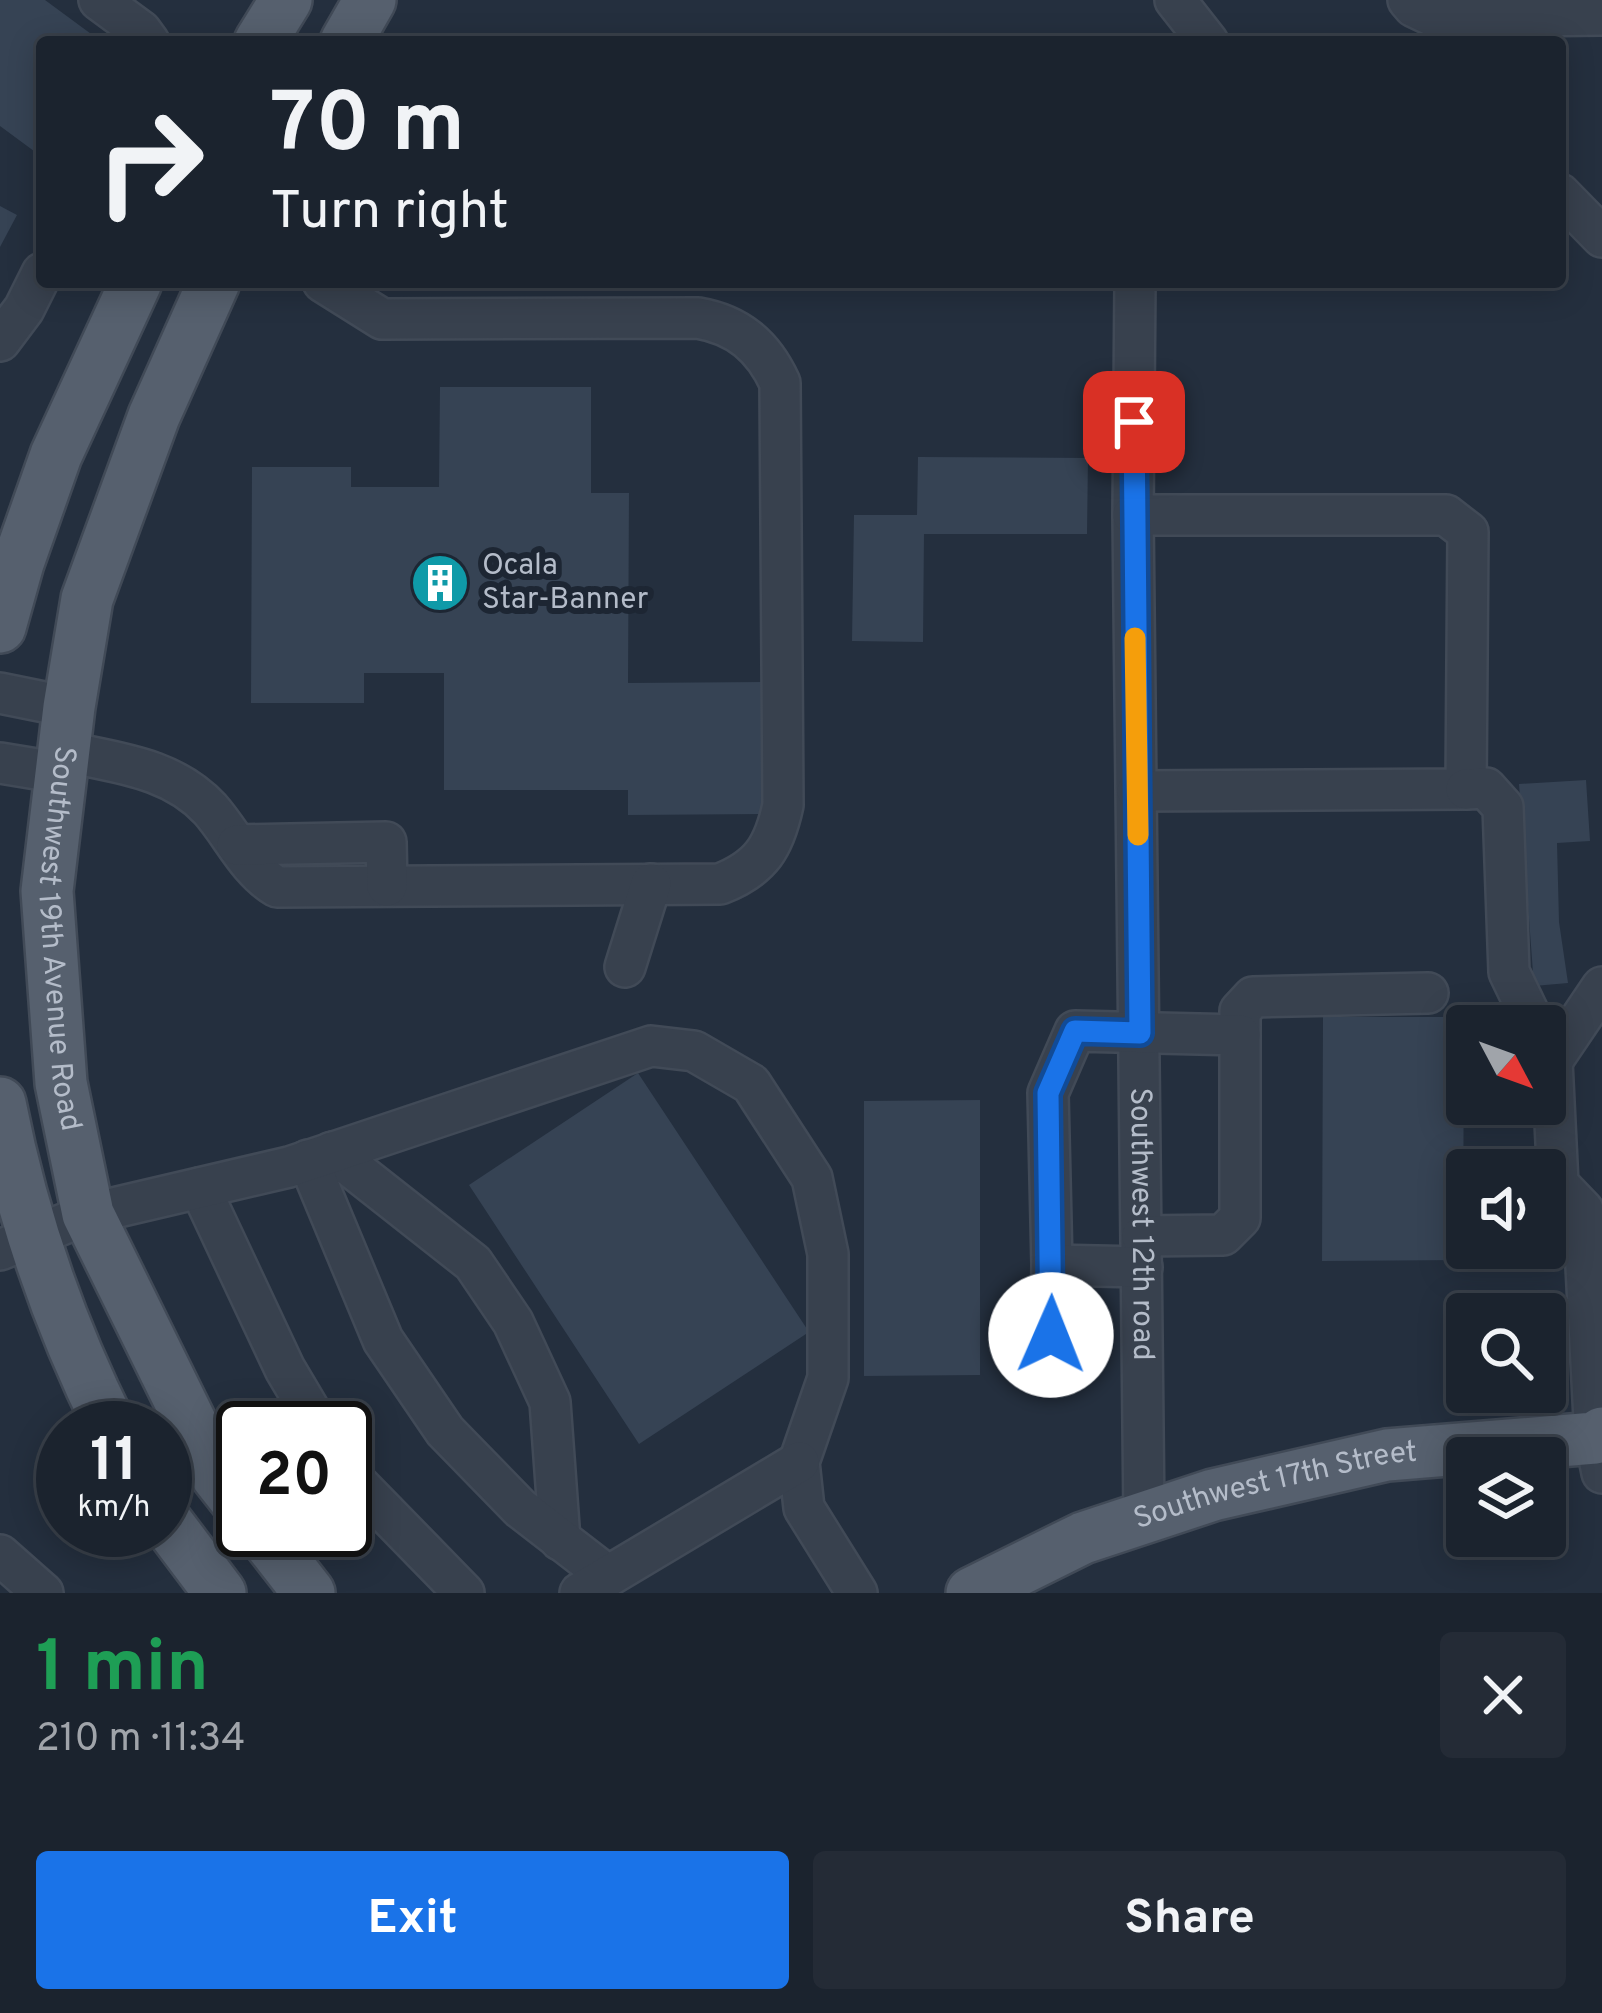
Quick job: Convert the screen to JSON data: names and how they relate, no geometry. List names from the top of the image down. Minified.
{"streets":{"main road":["Southwest 19th Avenue Road","Southwest 17th Street"],"street":["Southwest 12th road"]},"crossings":[["Southwest 12th road","Southwest 17th Street"]],"places":{"building":["Ocala Star-Banner"]},"north":"bottom right","page":{"turn":["70 m","Turn right"],"speed":"11 km/h","limit":"20","heading":["1 min","210 m · 11:34"],"buttons":["Exit","Share"]}}
